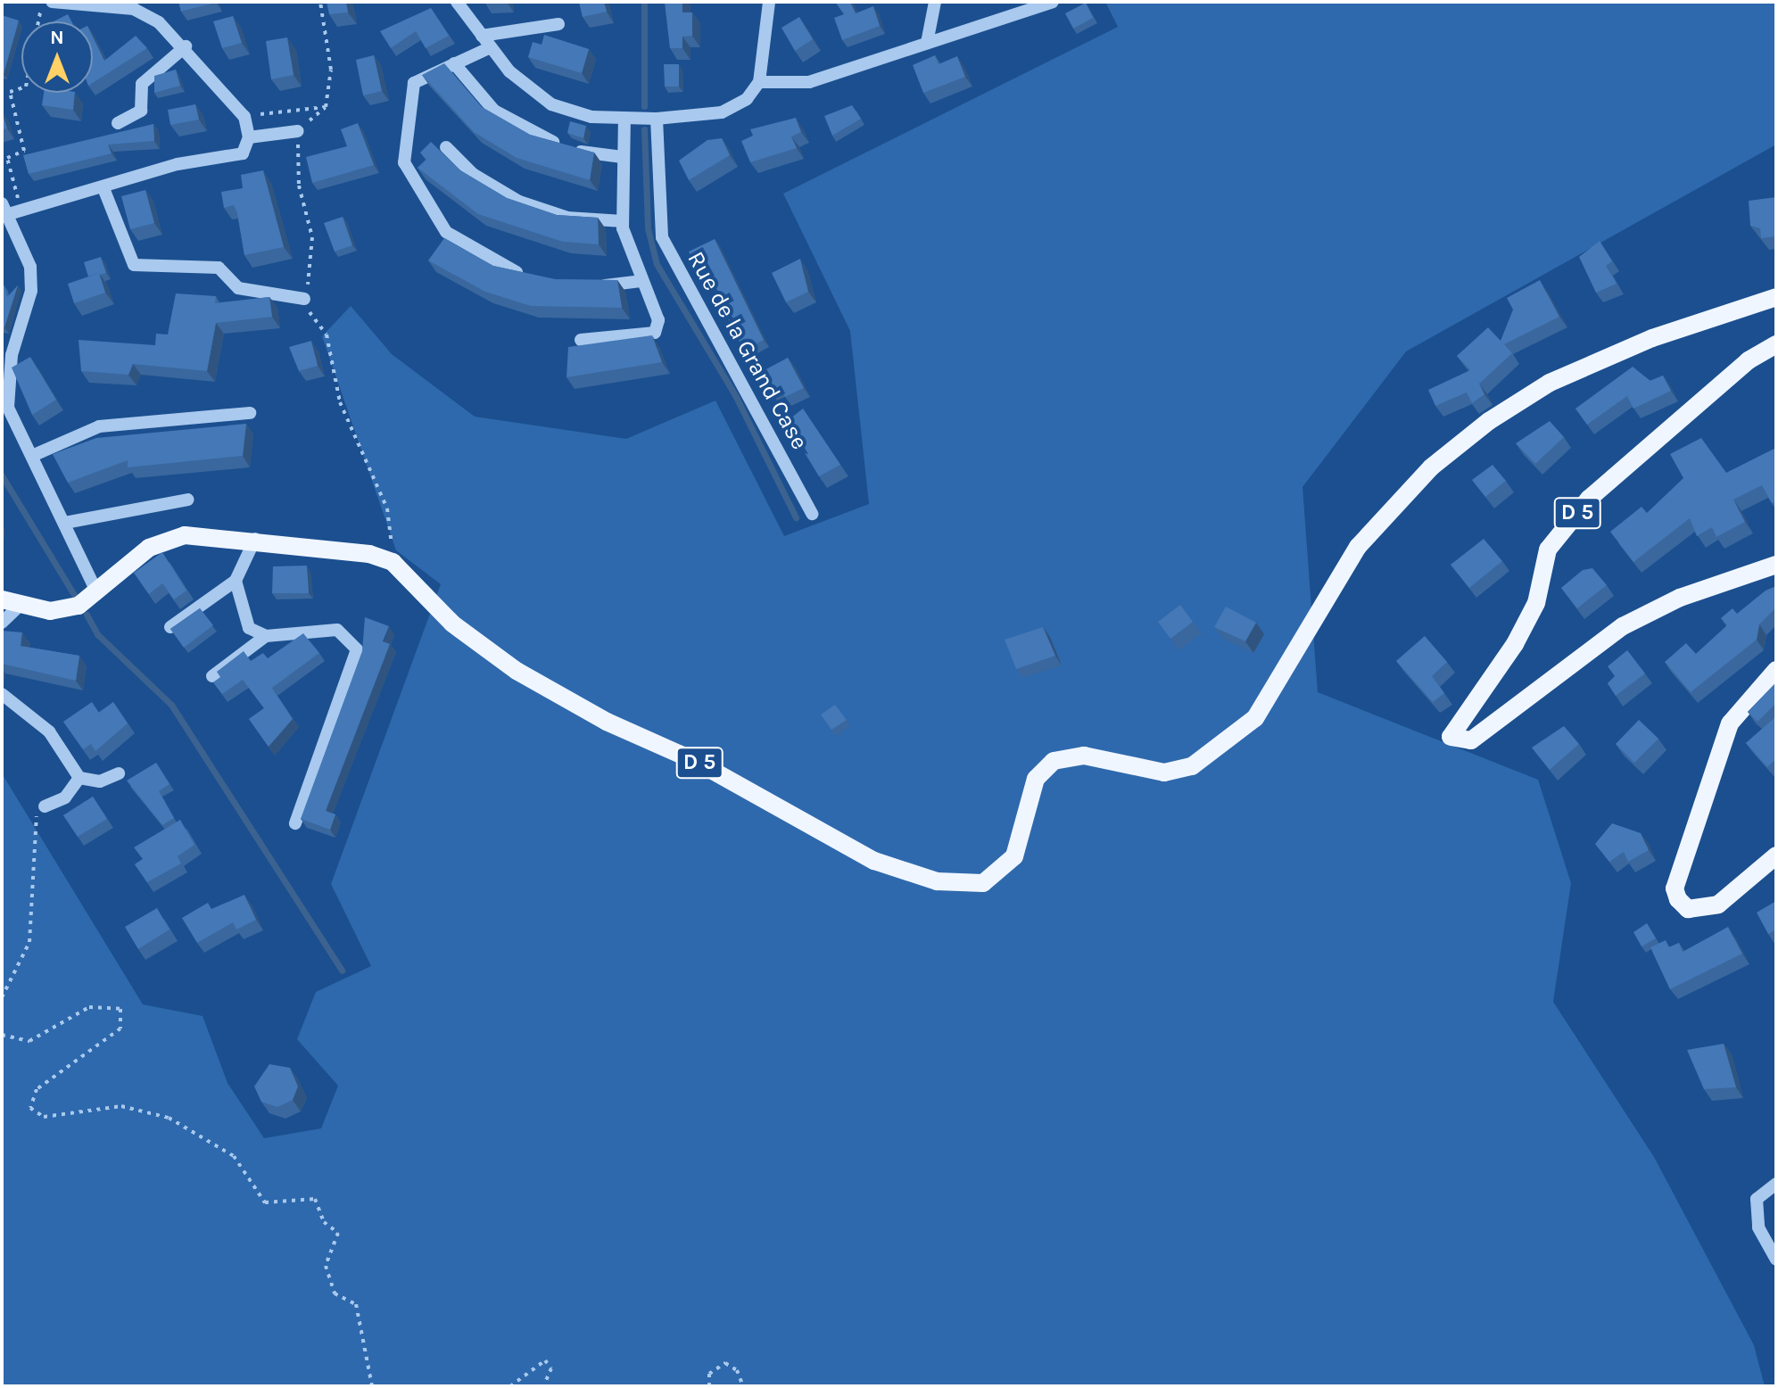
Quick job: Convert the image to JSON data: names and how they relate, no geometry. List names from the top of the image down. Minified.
{"streets":{"main road":["D 5"],"street":["Rue de la Grand Case"]},"north":"top"}
